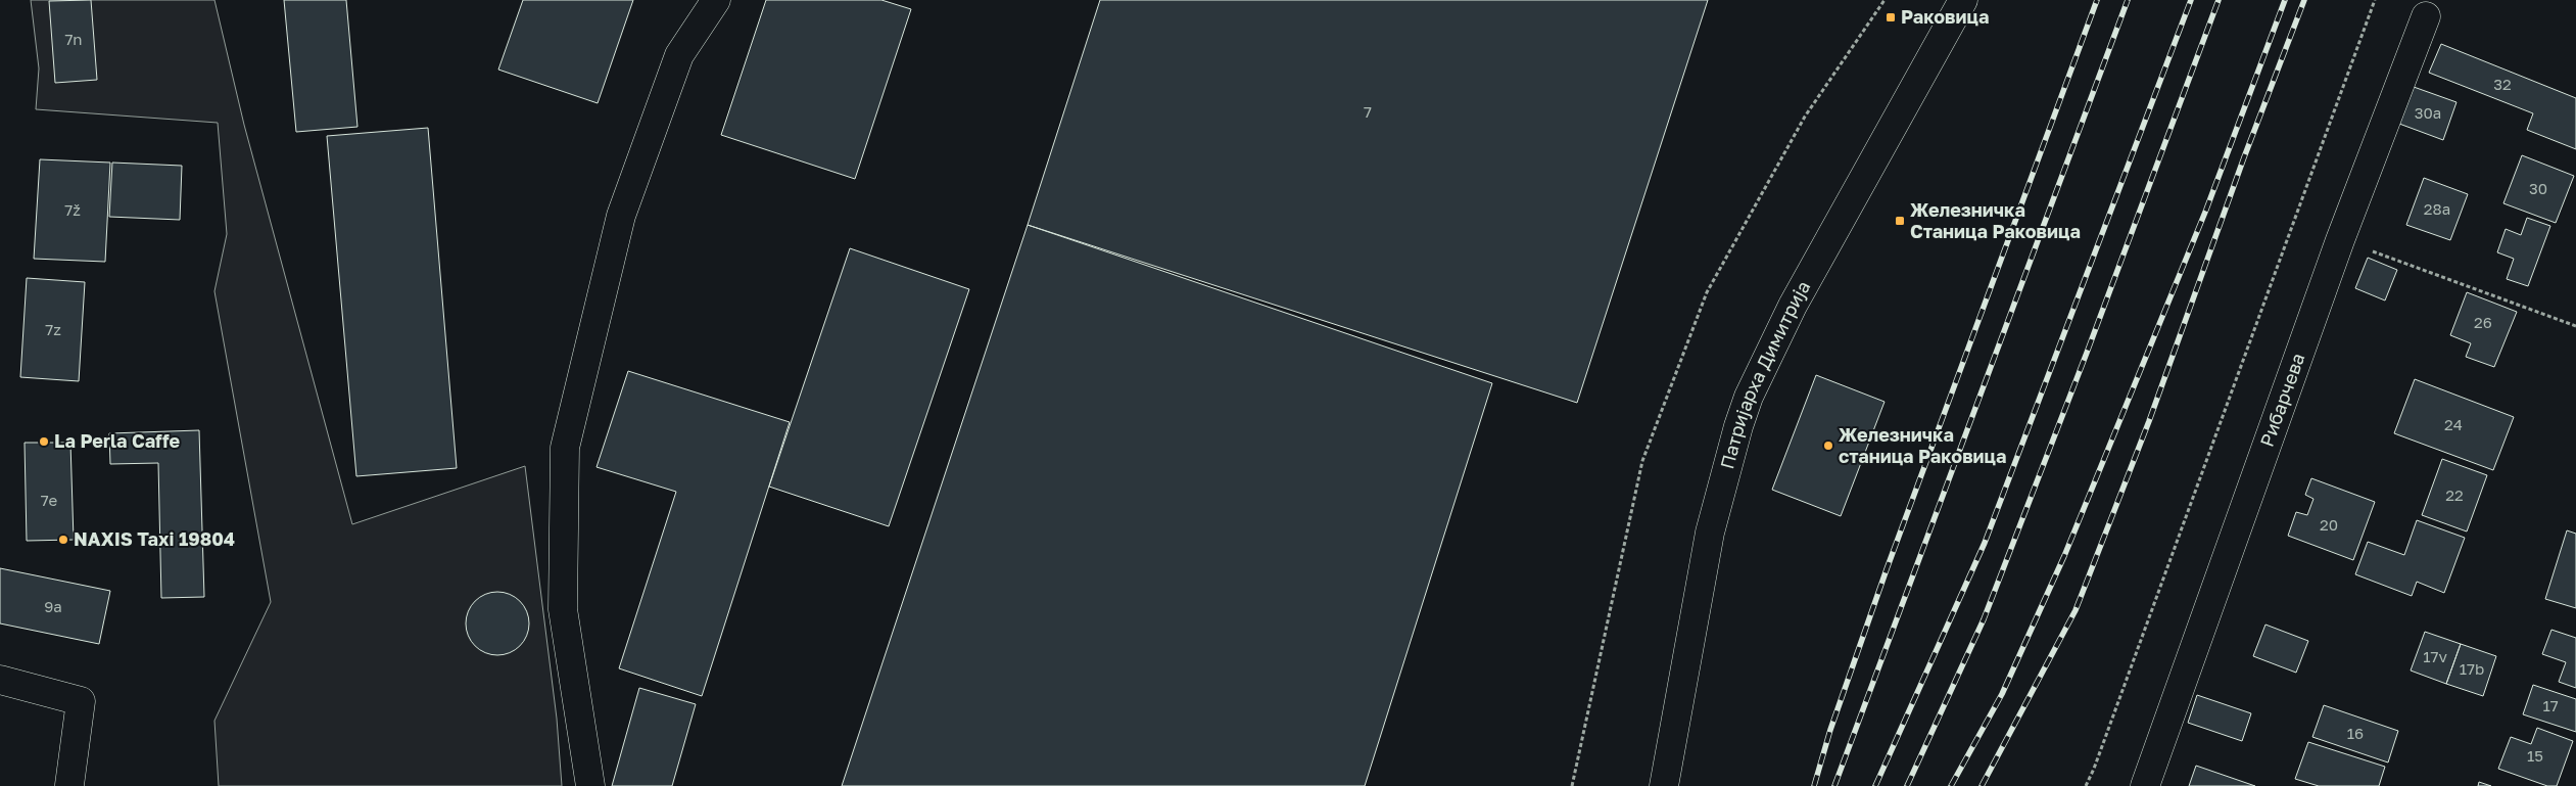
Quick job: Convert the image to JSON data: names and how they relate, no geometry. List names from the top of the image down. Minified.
{"streets":{"main road":["Патријарха Димитрија","Рибарчева"]},"places":{"transit":["Раковица","Железничка Станица Раковица"],"other":["La Perla Caffe","Железничка станица Раковица","NAXIS Taxi 19804"]},"house_numbers":["7n","32","7","30a","30","28a","7ž","26","7z","24","22","7e","20","9a","17v","17b","17","16","15"]}
